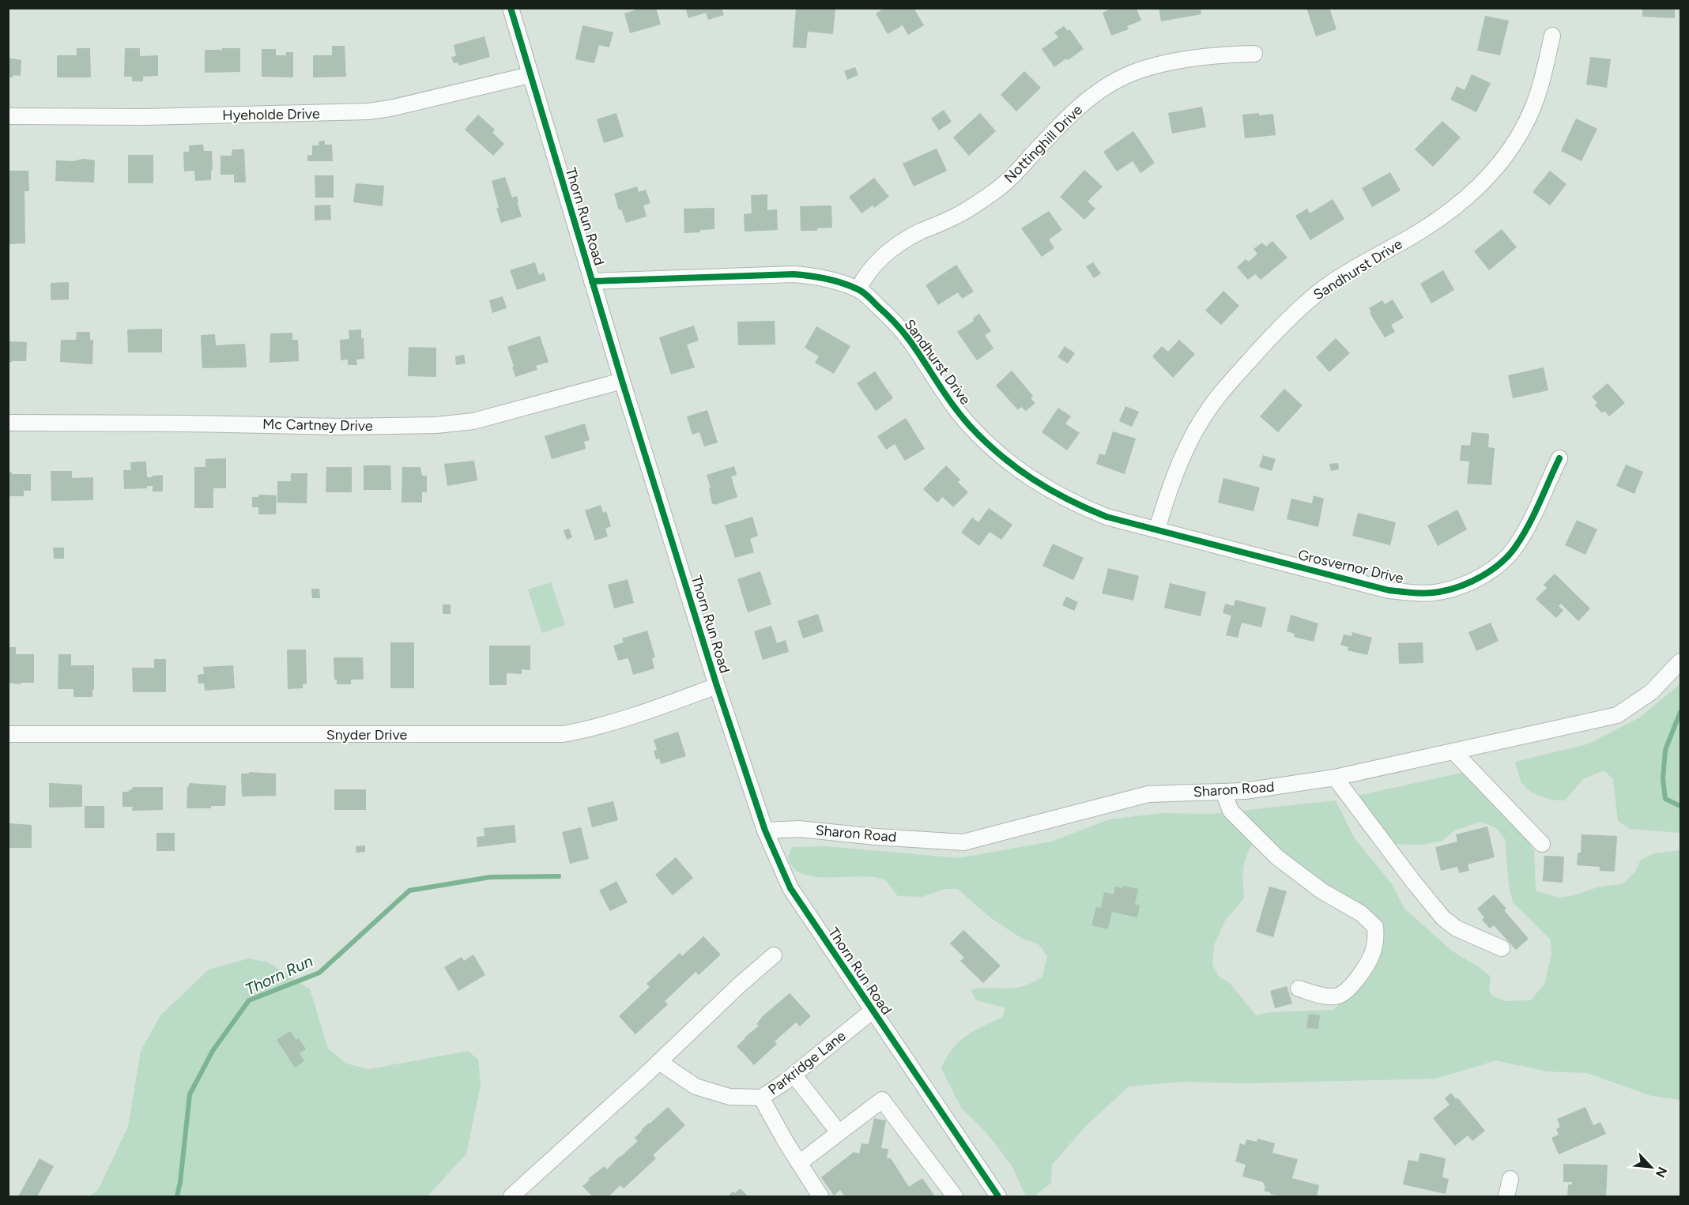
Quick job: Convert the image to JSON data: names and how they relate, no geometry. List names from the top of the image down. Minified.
{"streets":{"street":["Hyeholde Drive","Nottinghill Drive","Thorn Run Road","Sandhurst Drive","Mc Cartney Drive","Grosvernor Drive","Snyder Drive","Sharon Road","Parkridge Lane"]},"crossings":[["Hyeholde Drive","Thorn Run Road"],["Nottinghill Drive","Sandhurst Drive"],["Thorn Run Road","Sandhurst Drive"],["Thorn Run Road","Mc Cartney Drive"],["Thorn Run Road","Snyder Drive"],["Thorn Run Road","Sharon Road"],["Thorn Run Road","Parkridge Lane"],["Sandhurst Drive","Grosvernor Drive"]],"water":["Thorn Run"],"north":"bottom right"}
